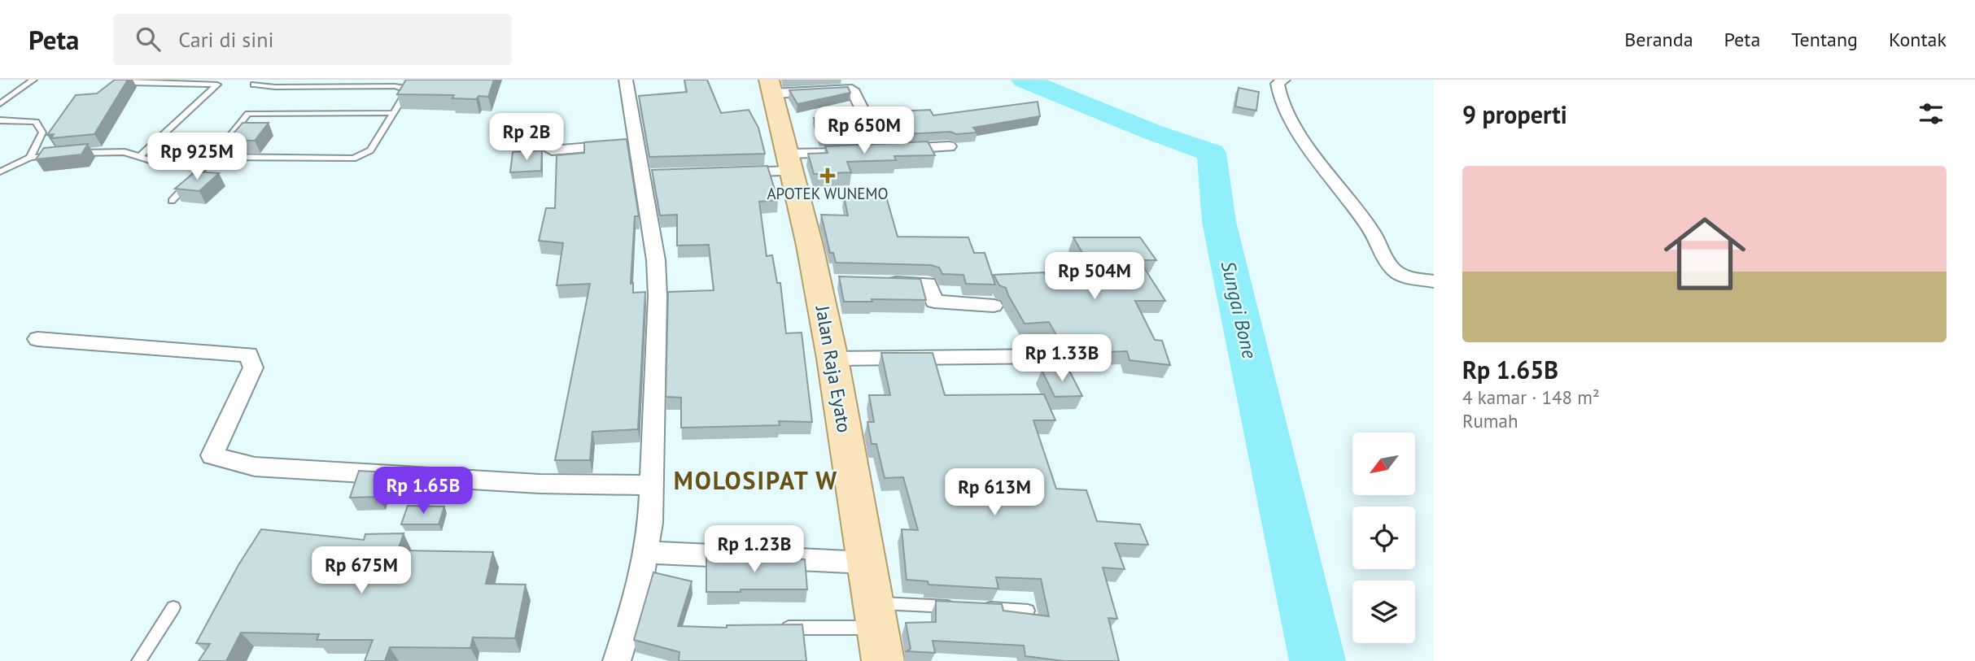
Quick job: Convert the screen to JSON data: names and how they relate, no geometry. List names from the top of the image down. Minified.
{"streets":{"main road":["Jalan Raja Eyato"]},"districts":["MOLOSIPAT W"],"water":["Sungai Bone"],"places":{"health":["APOTEK WUNEMO"]},"north":"bottom left","page":{"header":"Peta","search":"Cari di sini","nav":["Beranda","Peta","Tentang","Kontak"],"heading":"9 properti","price":["Rp 650M","Rp 2B","Rp 925M","Rp 504M","Rp 1.33B","Rp 1.65B","Rp 613M","Rp 1.23B","Rp 675M"],"list":[{"name":"Rp 1.65B","note":"4 kamar · 148 m² · Rumah"}]}}
